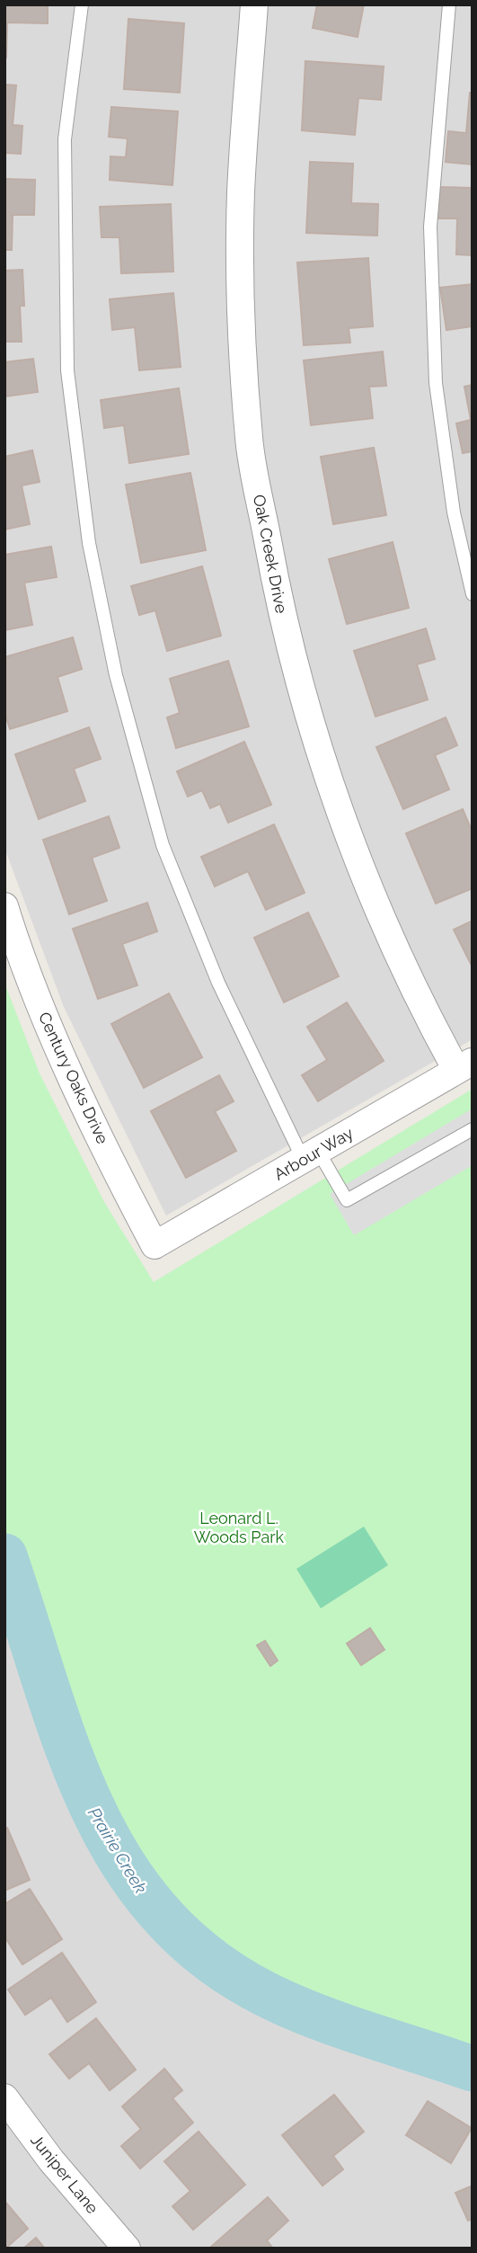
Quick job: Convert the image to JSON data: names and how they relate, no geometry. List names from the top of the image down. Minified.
{"streets":{"street":["Oak Creek Drive","Century Oaks Drive","Arbour Way","Juniper Lane"]},"crossings":[["Oak Creek Drive","Arbour Way"],["Century Oaks Drive","Arbour Way"]],"water":["Prairie Creek"],"parks":["Leonard L. Woods Park"]}
